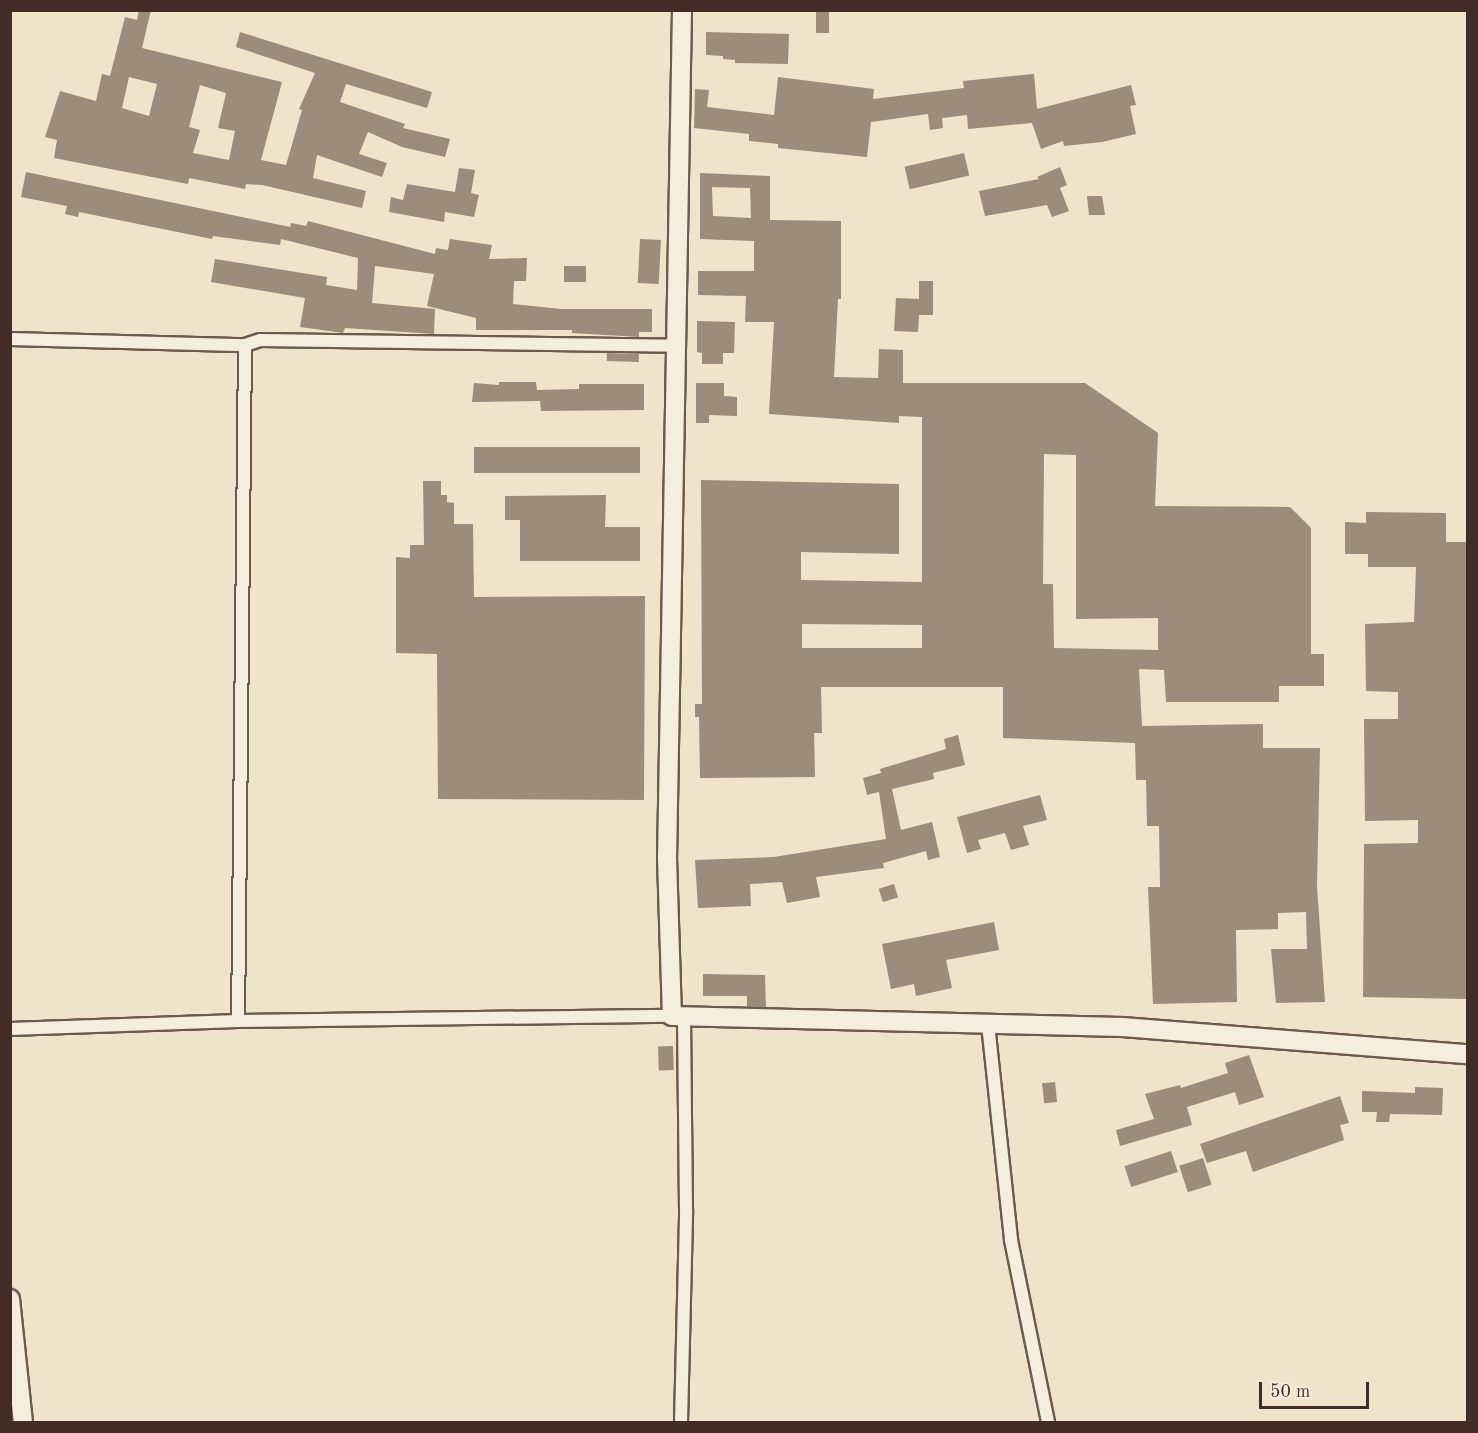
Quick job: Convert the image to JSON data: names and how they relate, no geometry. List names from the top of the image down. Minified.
{"scale_bar":"50 m"}
